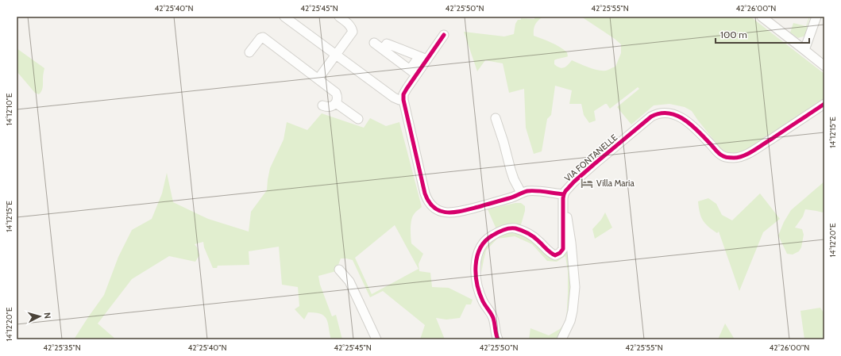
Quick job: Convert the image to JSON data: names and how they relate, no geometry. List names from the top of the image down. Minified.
{"streets":{"street":["VIA FONTANELLE"]},"places":{"hotel":["Villa Maria"]},"scale_bar":"100 m","north":"right","coordinates":["42°25'40\"N","42°25'45\"N","42°25'50\"N","42°25'55\"N","42°26'00\"N","14°12'10\"E","14°12'15\"E","14°12'20\"E","42°25'35\"N"]}
